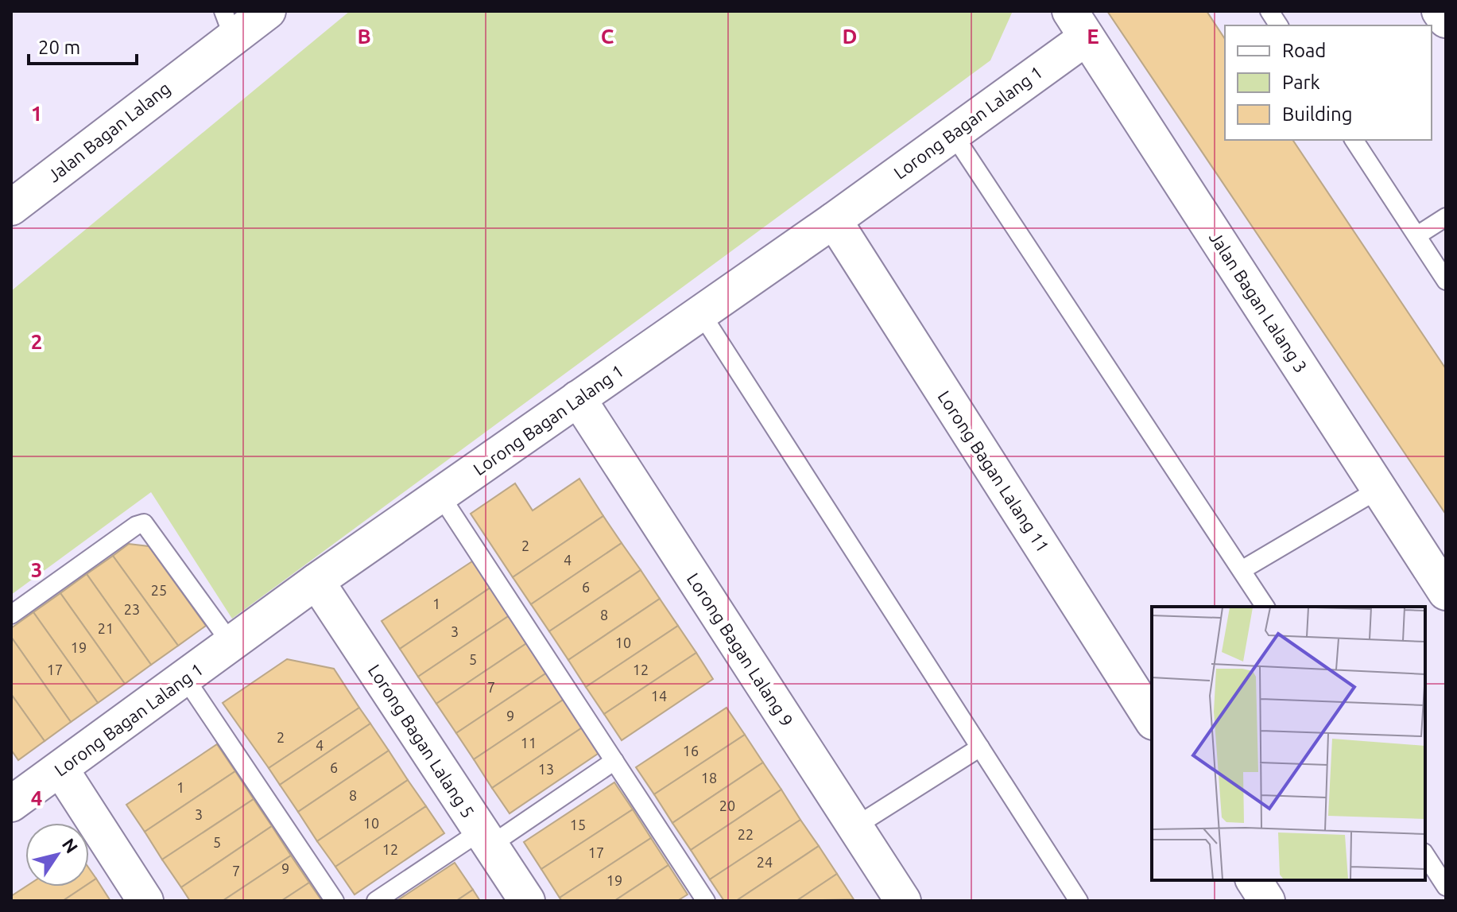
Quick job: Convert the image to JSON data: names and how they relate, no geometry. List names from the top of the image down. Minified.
{"streets":{"street":["Lorong Bagan Lalang 1","Jalan Bagan Lalang","Jalan Bagan Lalang 3","Lorong Bagan Lalang 11","Lorong Bagan Lalang 9","Lorong Bagan Lalang 5"]},"crossings":[["Lorong Bagan Lalang 1","Jalan Bagan Lalang 3"],["Lorong Bagan Lalang 1","Lorong Bagan Lalang 11"],["Lorong Bagan Lalang 1","Lorong Bagan Lalang 9"],["Lorong Bagan Lalang 1","Lorong Bagan Lalang 5"]],"house_numbers":["2","4","6","25","1","23","8","21","3","10","19","5","17","12","7","14","9","2","11","4","16","6","13","18","1","8","20","3","10","15","22","5","12","17","24","9","7","19"],"legend":["Road","Park","Building"],"scale_bar":"20 m","north":"top right","grid":{"columns":["B","C","D","E"],"rows":["1","2","3","4"]}}
